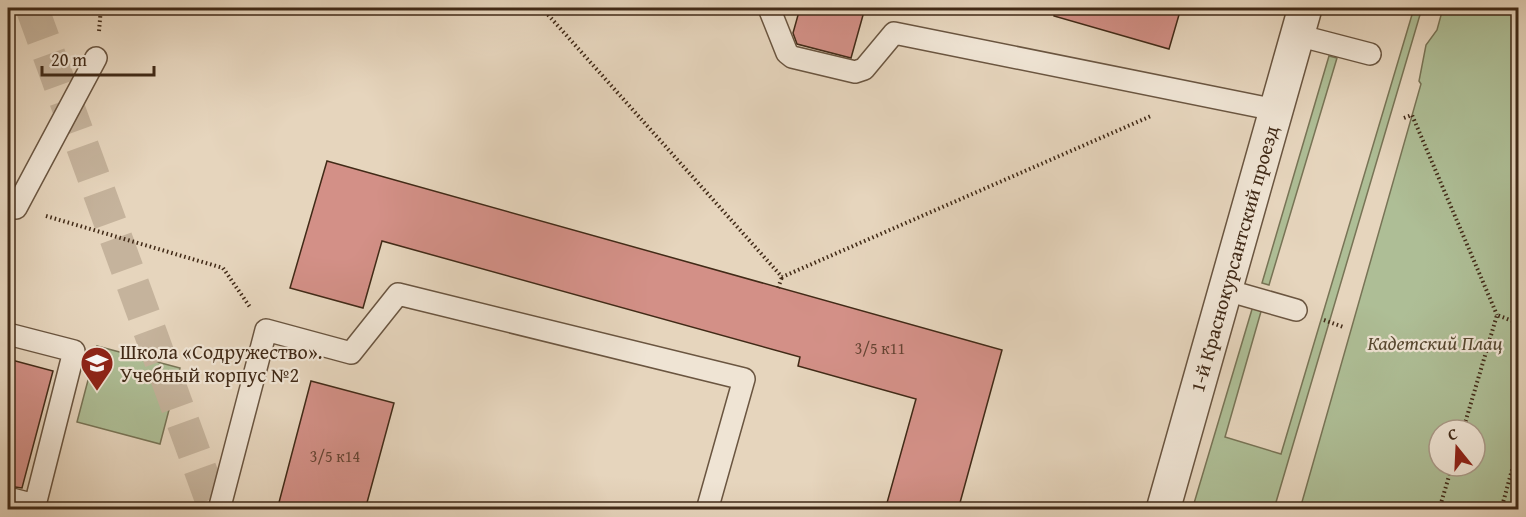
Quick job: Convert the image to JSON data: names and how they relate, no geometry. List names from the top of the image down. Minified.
{"streets":{"street":["1-й Краснокурсантский проезд"]},"parks":["Кадетский Плац"],"places":{"school or university":["Школа «Содружество». Учебный корпус №2"]},"house_numbers":["3/5 к11","3/5 к14"],"scale_bar":"20 m","north":"top"}
